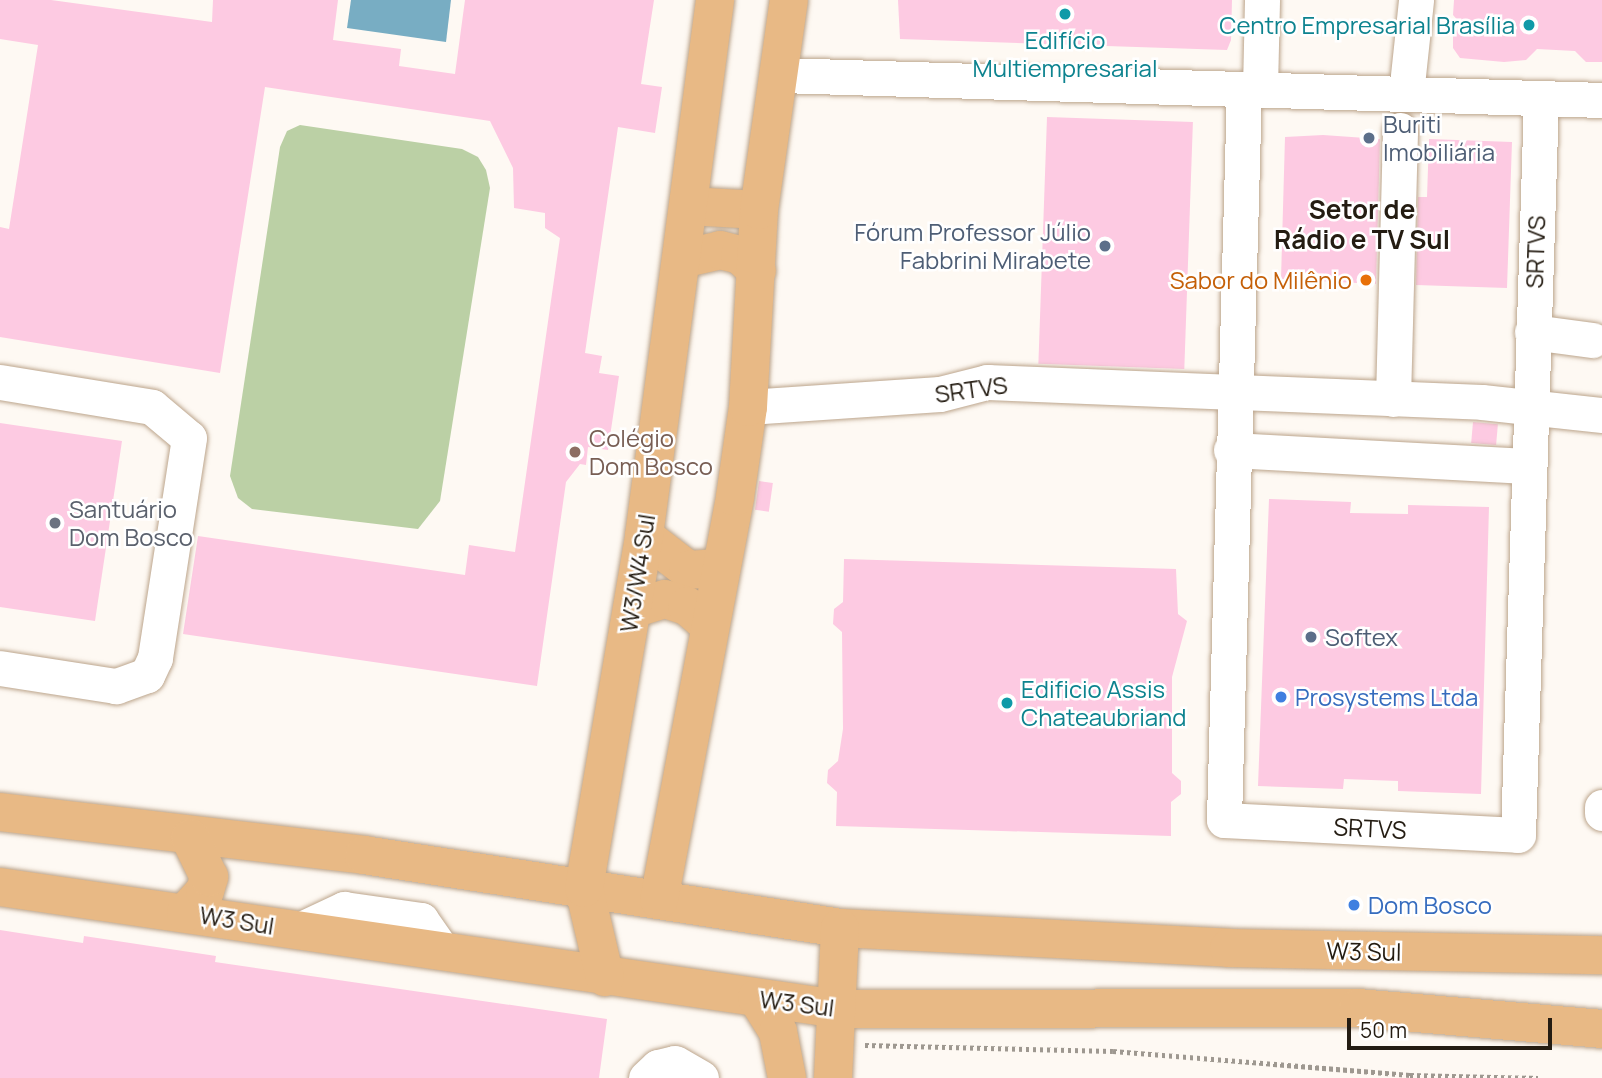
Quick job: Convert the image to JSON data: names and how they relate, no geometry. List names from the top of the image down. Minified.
{"streets":{"main road":["W3/W4 Sul","W3 Sul"],"lane":["SRTVS"]},"crossings":[["W3/W4 Sul","W3 Sul"]],"districts":["Setor de Rádio e TV Sul"],"places":["Edifício Multiempresarial","Centro Empresarial Brasília","Buriti Imobiliária","Fórum Professor Júlio Fabbrini Mirabete","Sabor do Milênio","Colégio Dom Bosco","Santuário Dom Bosco","Softex","Prosystems Ltda","Edificio Assis Chateaubriand","Dom Bosco"],"scale_bar":"50 m"}
